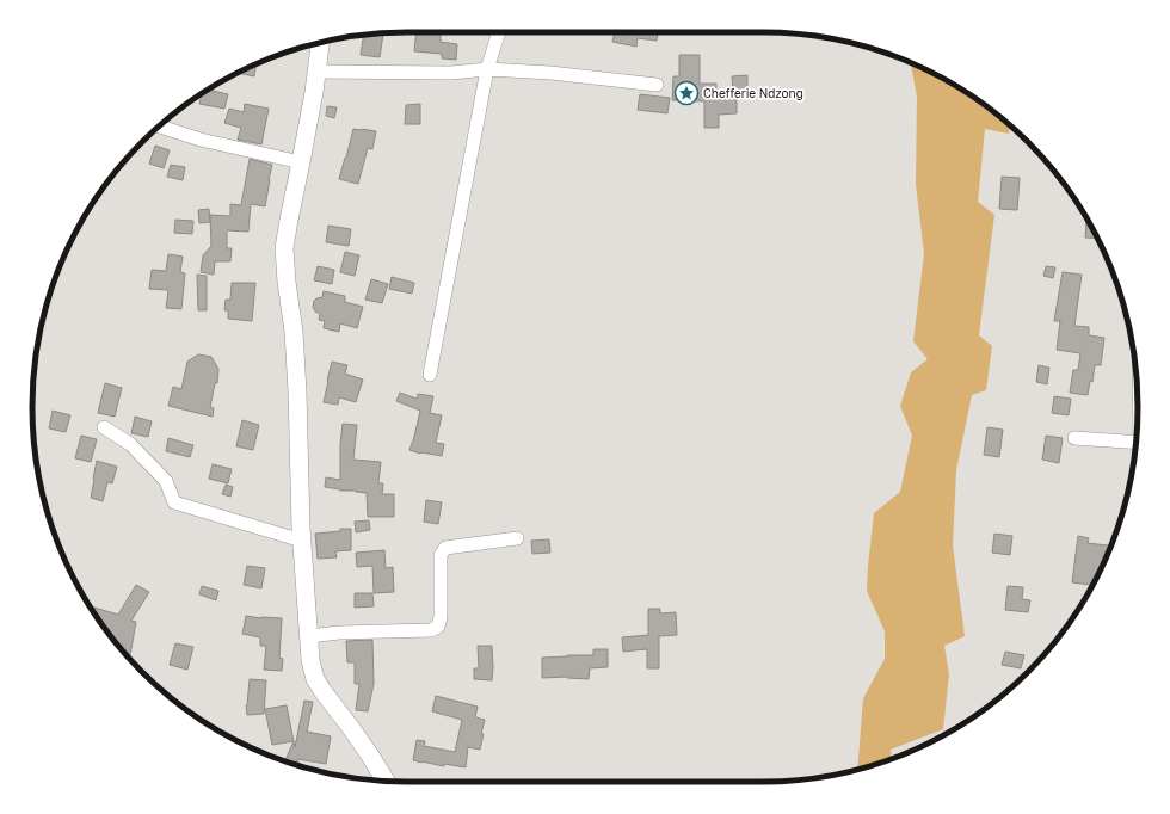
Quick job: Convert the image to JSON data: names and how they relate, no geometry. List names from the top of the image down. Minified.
{"places":{"place":["Chefferie Ndzong"]}}
